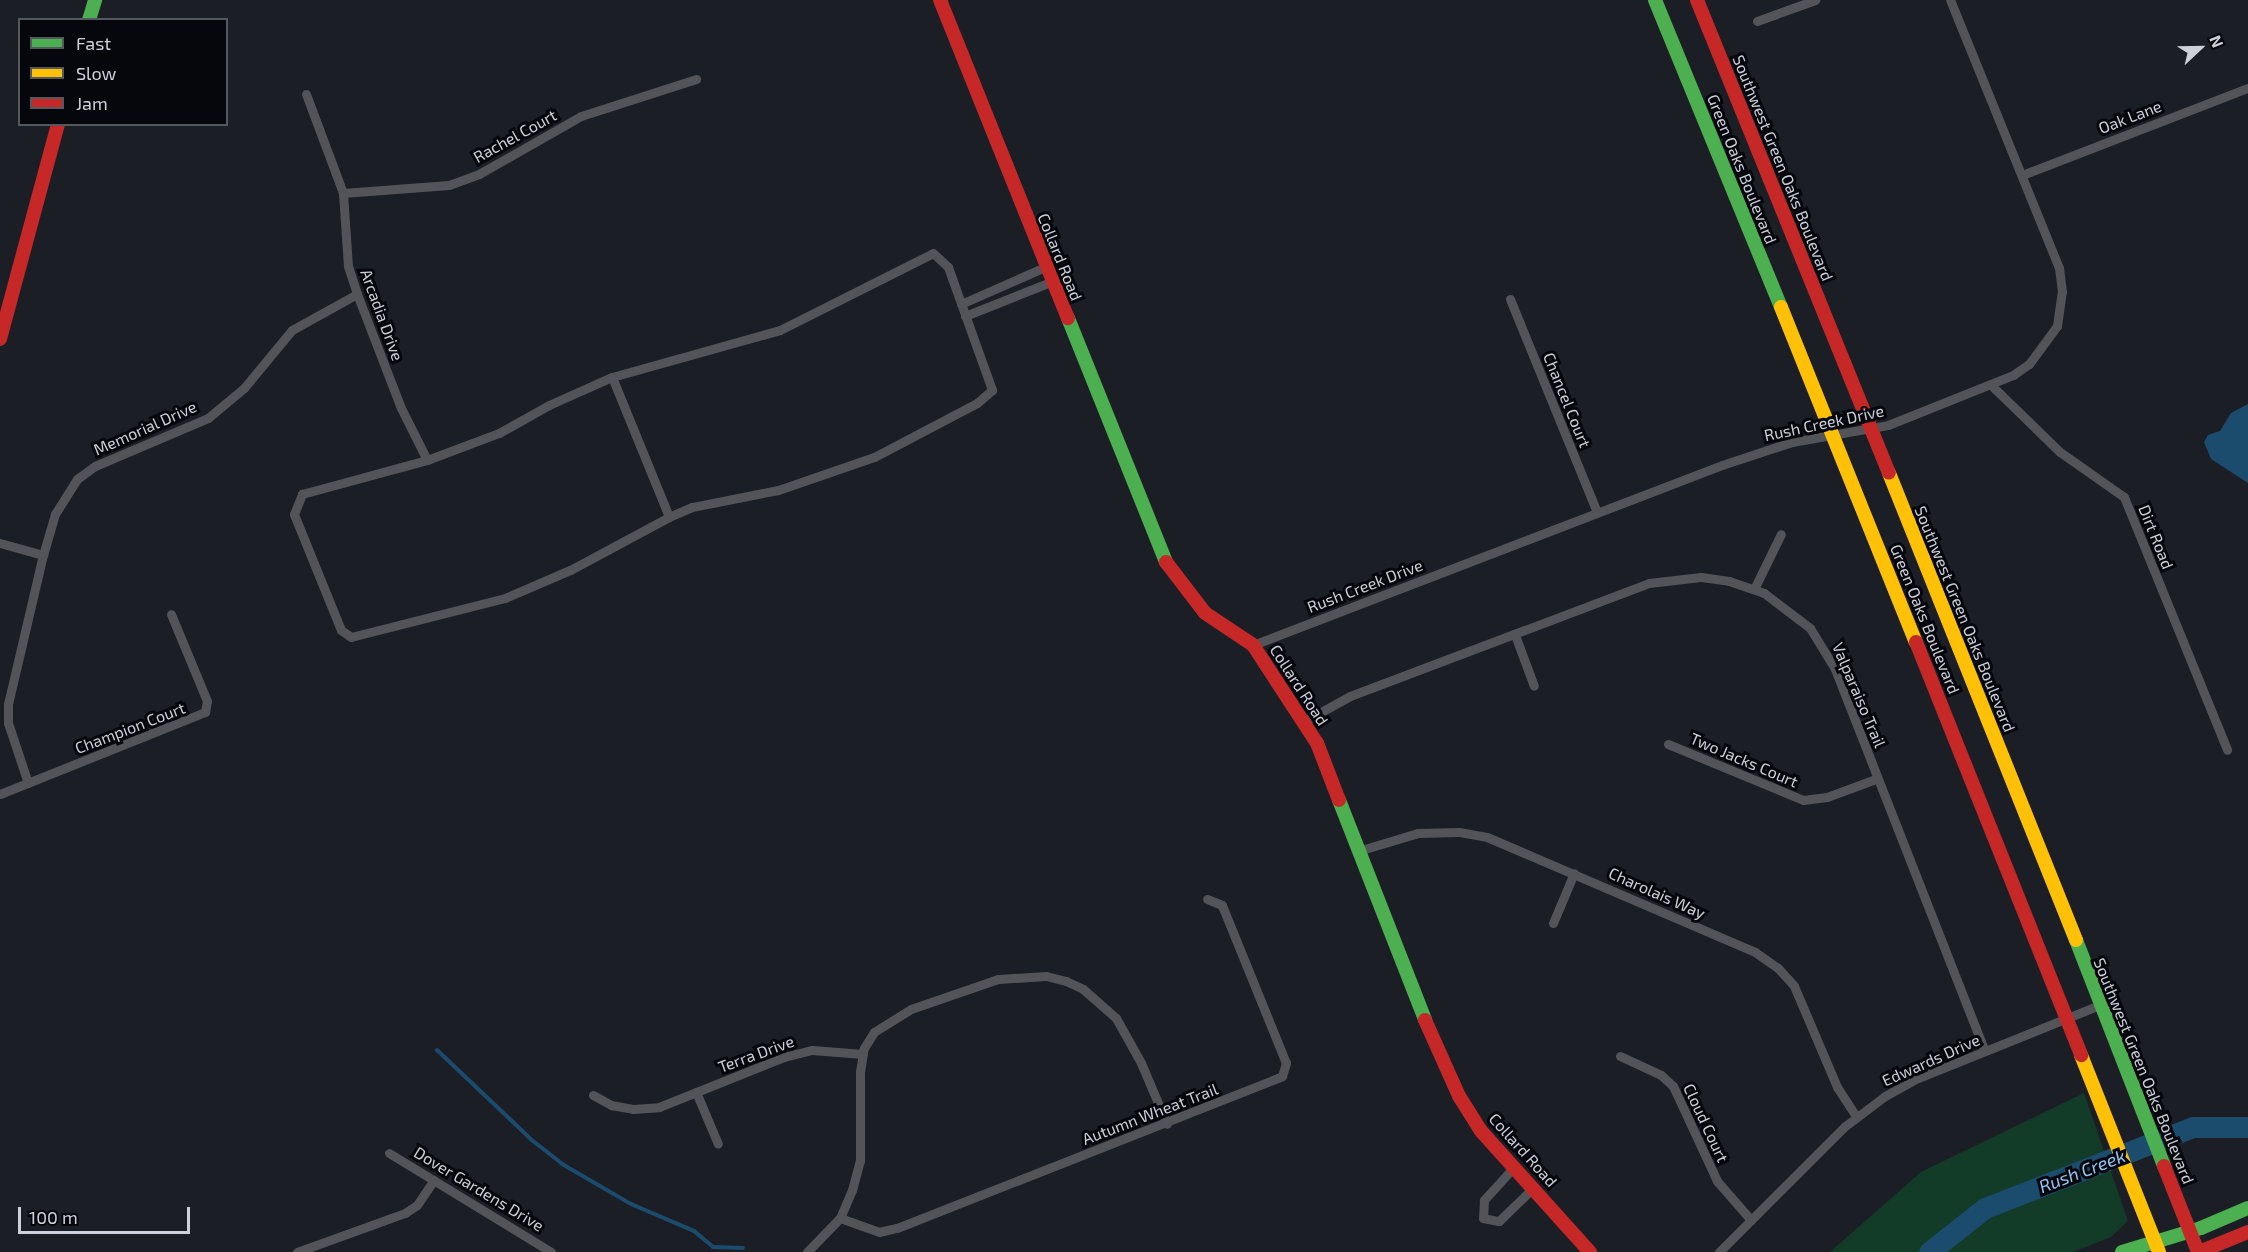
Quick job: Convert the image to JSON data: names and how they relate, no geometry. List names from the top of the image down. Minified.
{"streets":{"main road":["Southwest Green Oaks Boulevard","Green Oaks Boulevard","Collard Road"],"street":["Oak Lane","Rachel Court","Arcadia Drive","Chancel Court","Rush Creek Drive","Memorial Drive","Dirt Road","Valparaiso Trail","Champion Court","Two Jacks Court","Charolais Way","Terra Drive","Edwards Drive","Autumn Wheat Trail","Cloud Court","Dover Gardens Drive"]},"crossings":[["Oak Lane","Rush Creek Drive"],["Rachel Court","Arcadia Drive"],["Southwest Green Oaks Boulevard","Rush Creek Drive"],["Southwest Green Oaks Boulevard","Edwards Drive"],["Green Oaks Boulevard","Rush Creek Drive"],["Green Oaks Boulevard","Edwards Drive"],["Collard Road","Rush Creek Drive"],["Collard Road","Valparaiso Trail"],["Collard Road","Charolais Way"],["Arcadia Drive","Memorial Drive"],["Chancel Court","Rush Creek Drive"],["Rush Creek Drive","Dirt Road"],["Memorial Drive","Champion Court"],["Valparaiso Trail","Two Jacks Court"],["Valparaiso Trail","Edwards Drive"],["Charolais Way","Edwards Drive"],["Edwards Drive","Cloud Court"]],"water":["Rush Creek"],"legend":["Fast","Slow","Jam"],"scale_bar":"100 m","north":"right"}
